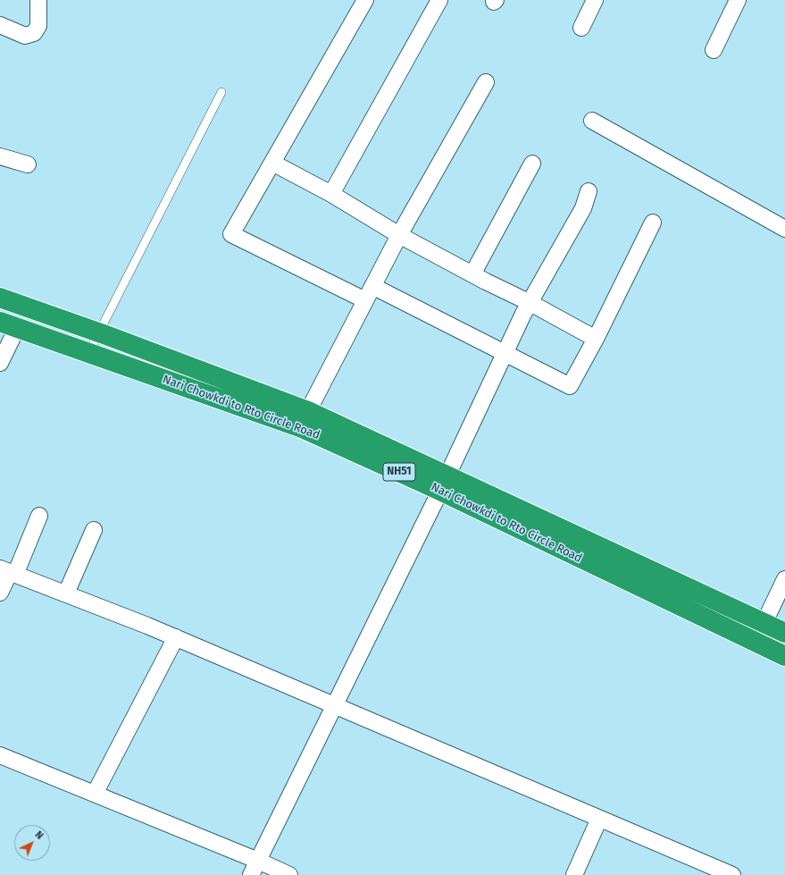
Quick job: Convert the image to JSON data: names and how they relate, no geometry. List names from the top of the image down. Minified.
{"streets":{"highway":["Nari Chowkdi to Rto Circle Road","NH51"]},"crossings":[["Nari Chowkdi to Rto Circle Road","NH51"]],"north":"top right"}
